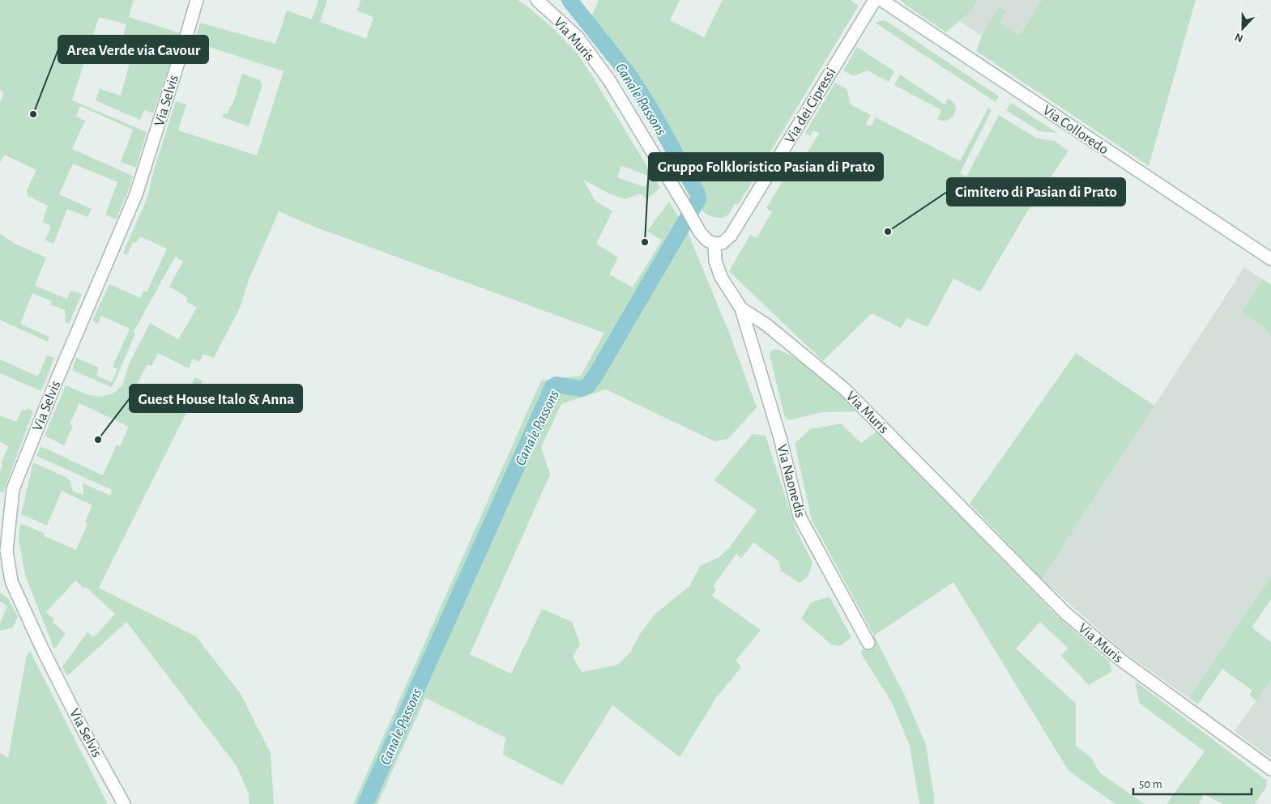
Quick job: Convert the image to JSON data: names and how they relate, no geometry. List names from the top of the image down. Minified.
{"streets":{"street":["Via Muris","Via Selvis","Via dei Cipressi","Via Colloredo","Via Naonedis"]},"crossings":[["Via Muris","Via dei Cipressi"],["Via Muris","Via Naonedis"]],"water":["Canale Passons"],"places":["Area Verde via Cavour","Cimitero di Pasian di Prato","Gruppo Folkloristico Pasian di Prato","Guest House Italo & Anna"],"scale_bar":"50 m","north":"bottom"}
